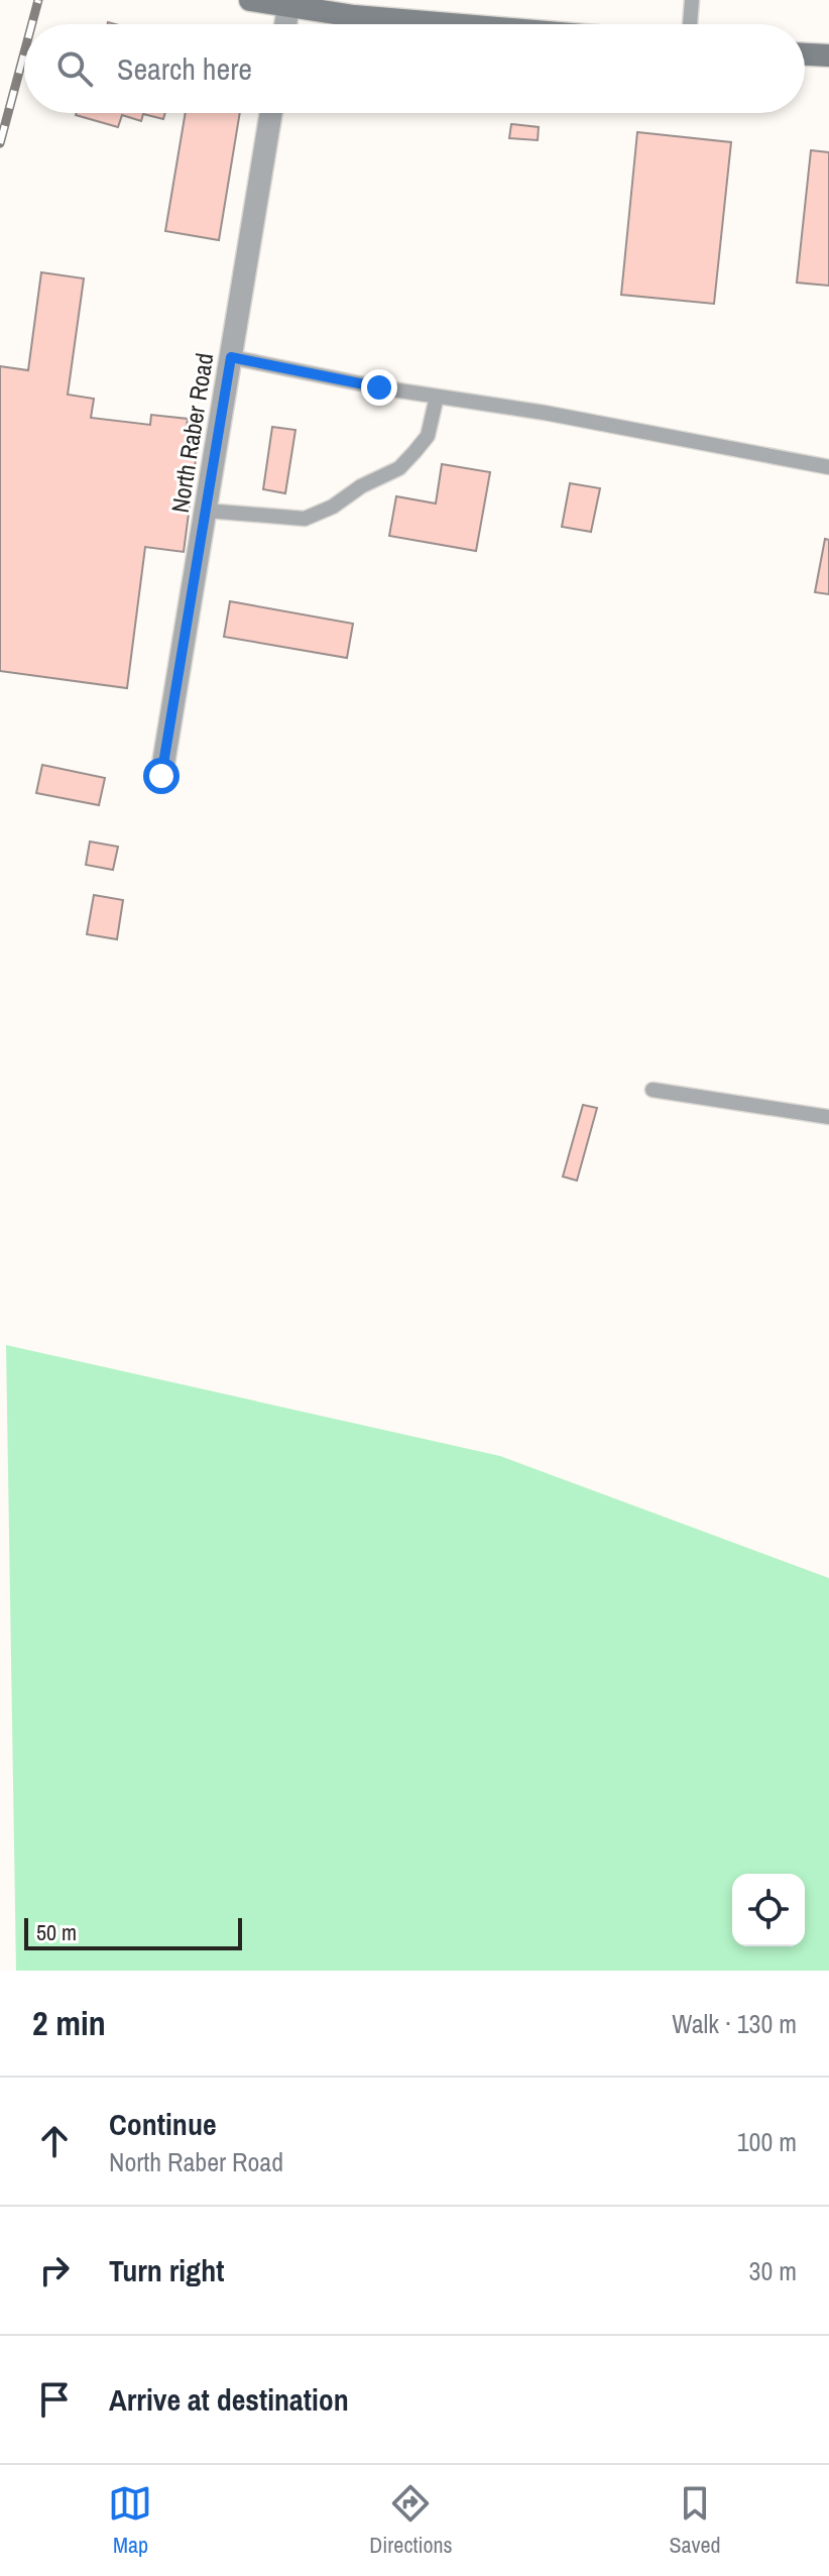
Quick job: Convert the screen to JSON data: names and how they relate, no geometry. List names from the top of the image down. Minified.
{"streets":{"street":["North Raber Road"]},"scale_bar":"50 m","page":{"search":"Search here","scale":"50 m","heading":["2 min","Walk · 130 m"],"list":[["Continue","North Raber Road","100 m"],["Turn right","30 m"],"Arrive at destination"],"nav":["Map","Directions","Saved"]}}
